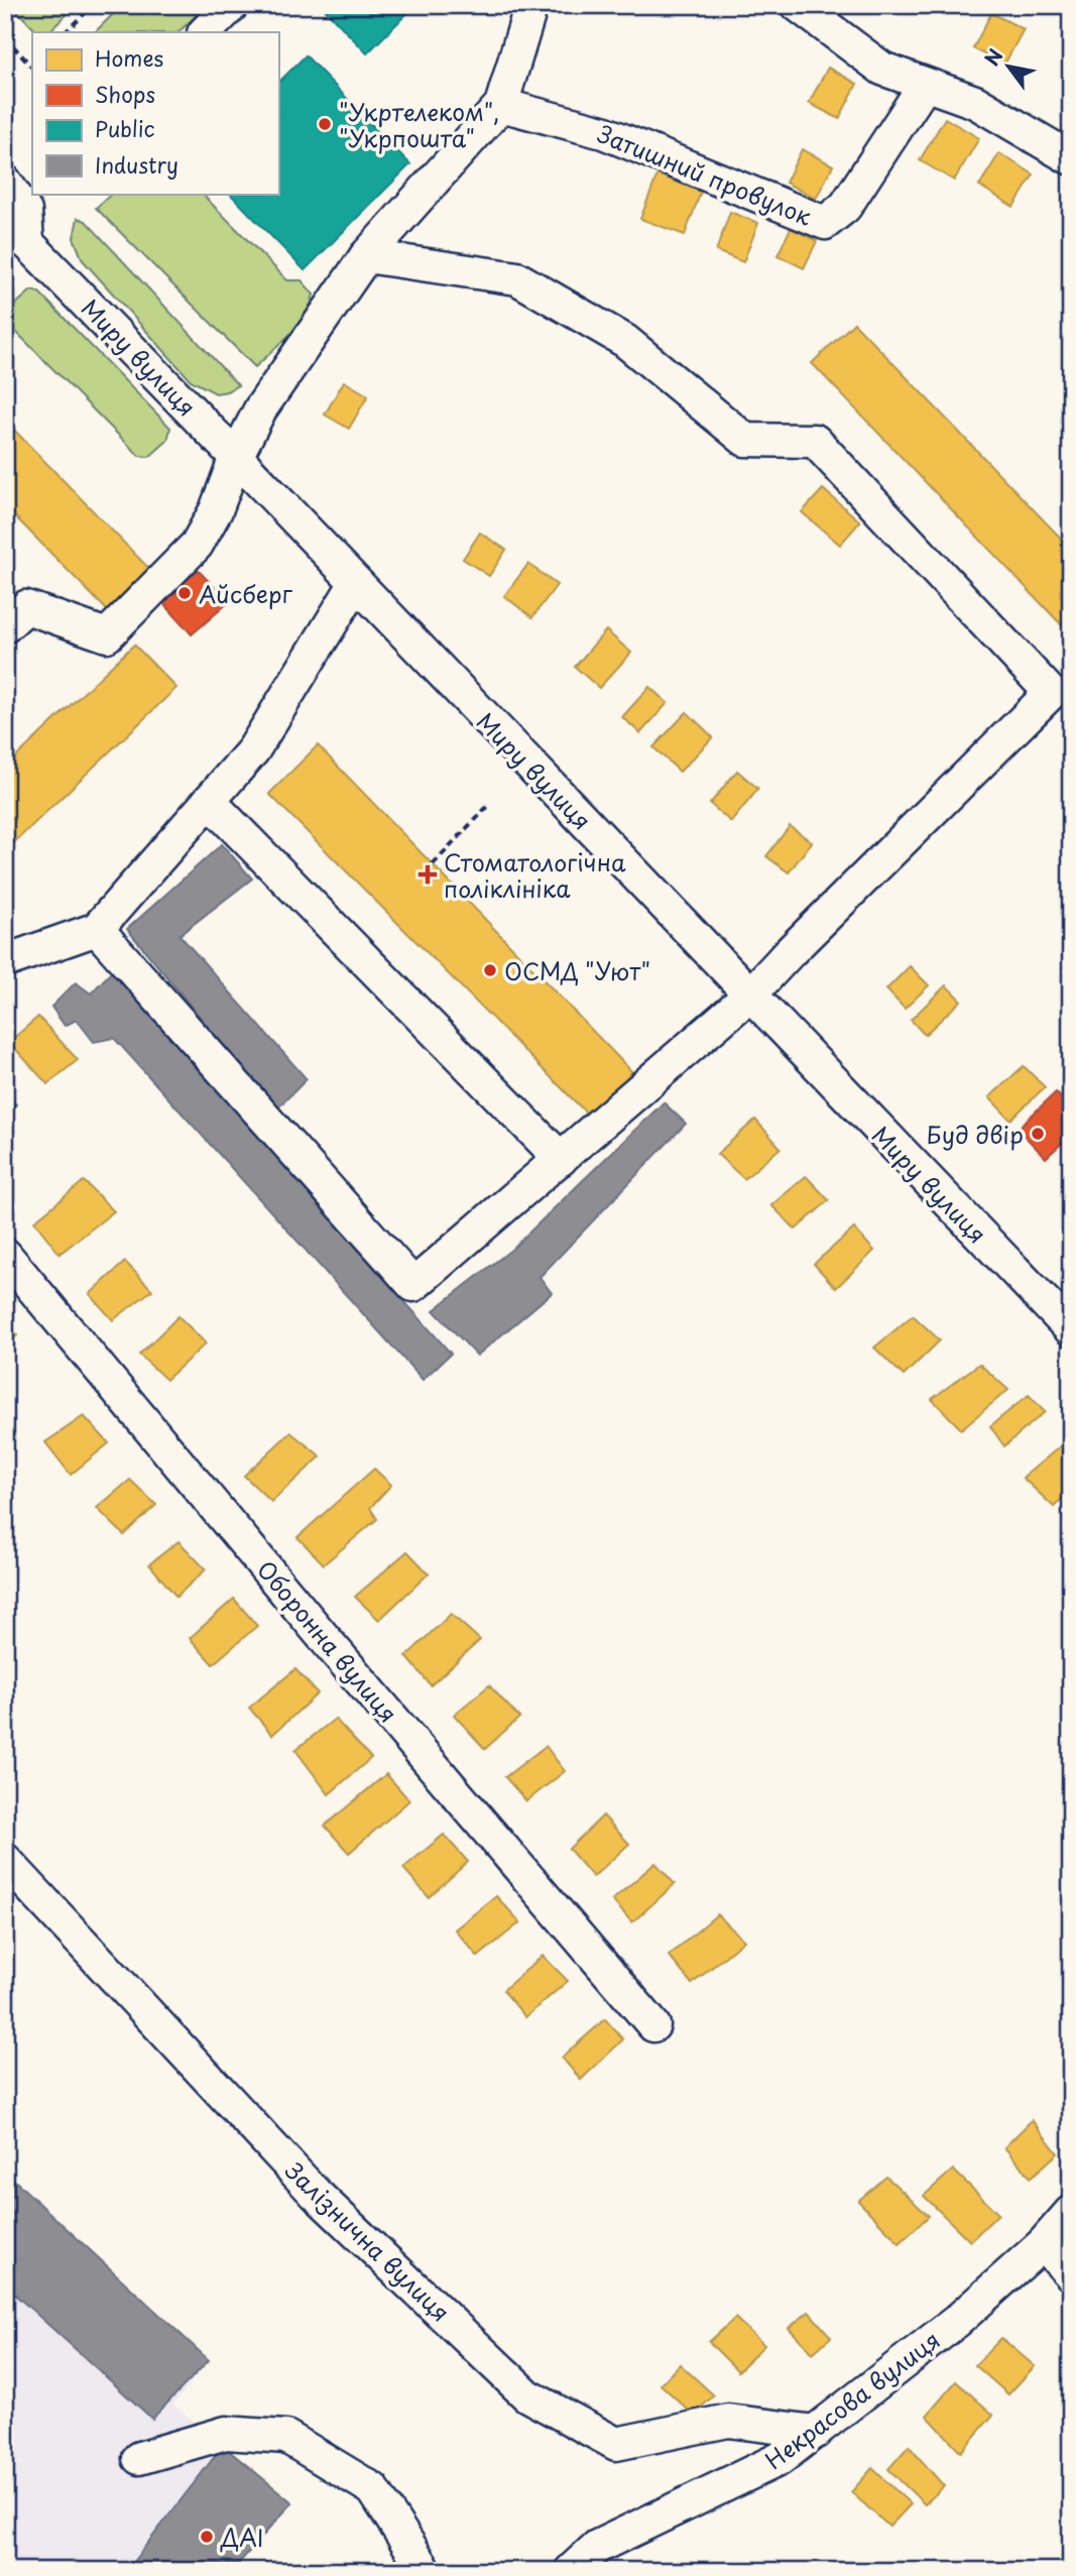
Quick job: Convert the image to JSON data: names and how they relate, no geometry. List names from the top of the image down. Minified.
{"streets":{"street":["Затишний провулок","Миру вулиця","Оборонна вулиця","Залізнична вулиця","Некрасова вулиця"]},"crossings":[["Залізнична вулиця","Некрасова вулиця"]],"places":{"other":["\"Укртелеком\", \"Укрпошта\"","Айсберг","ОСМД \"Уют\"","Буд двір","ДАІ"],"health":["Стоматологічна поліклініка"]},"legend":["Homes","Shops","Public","Industry"],"north":"top left"}
